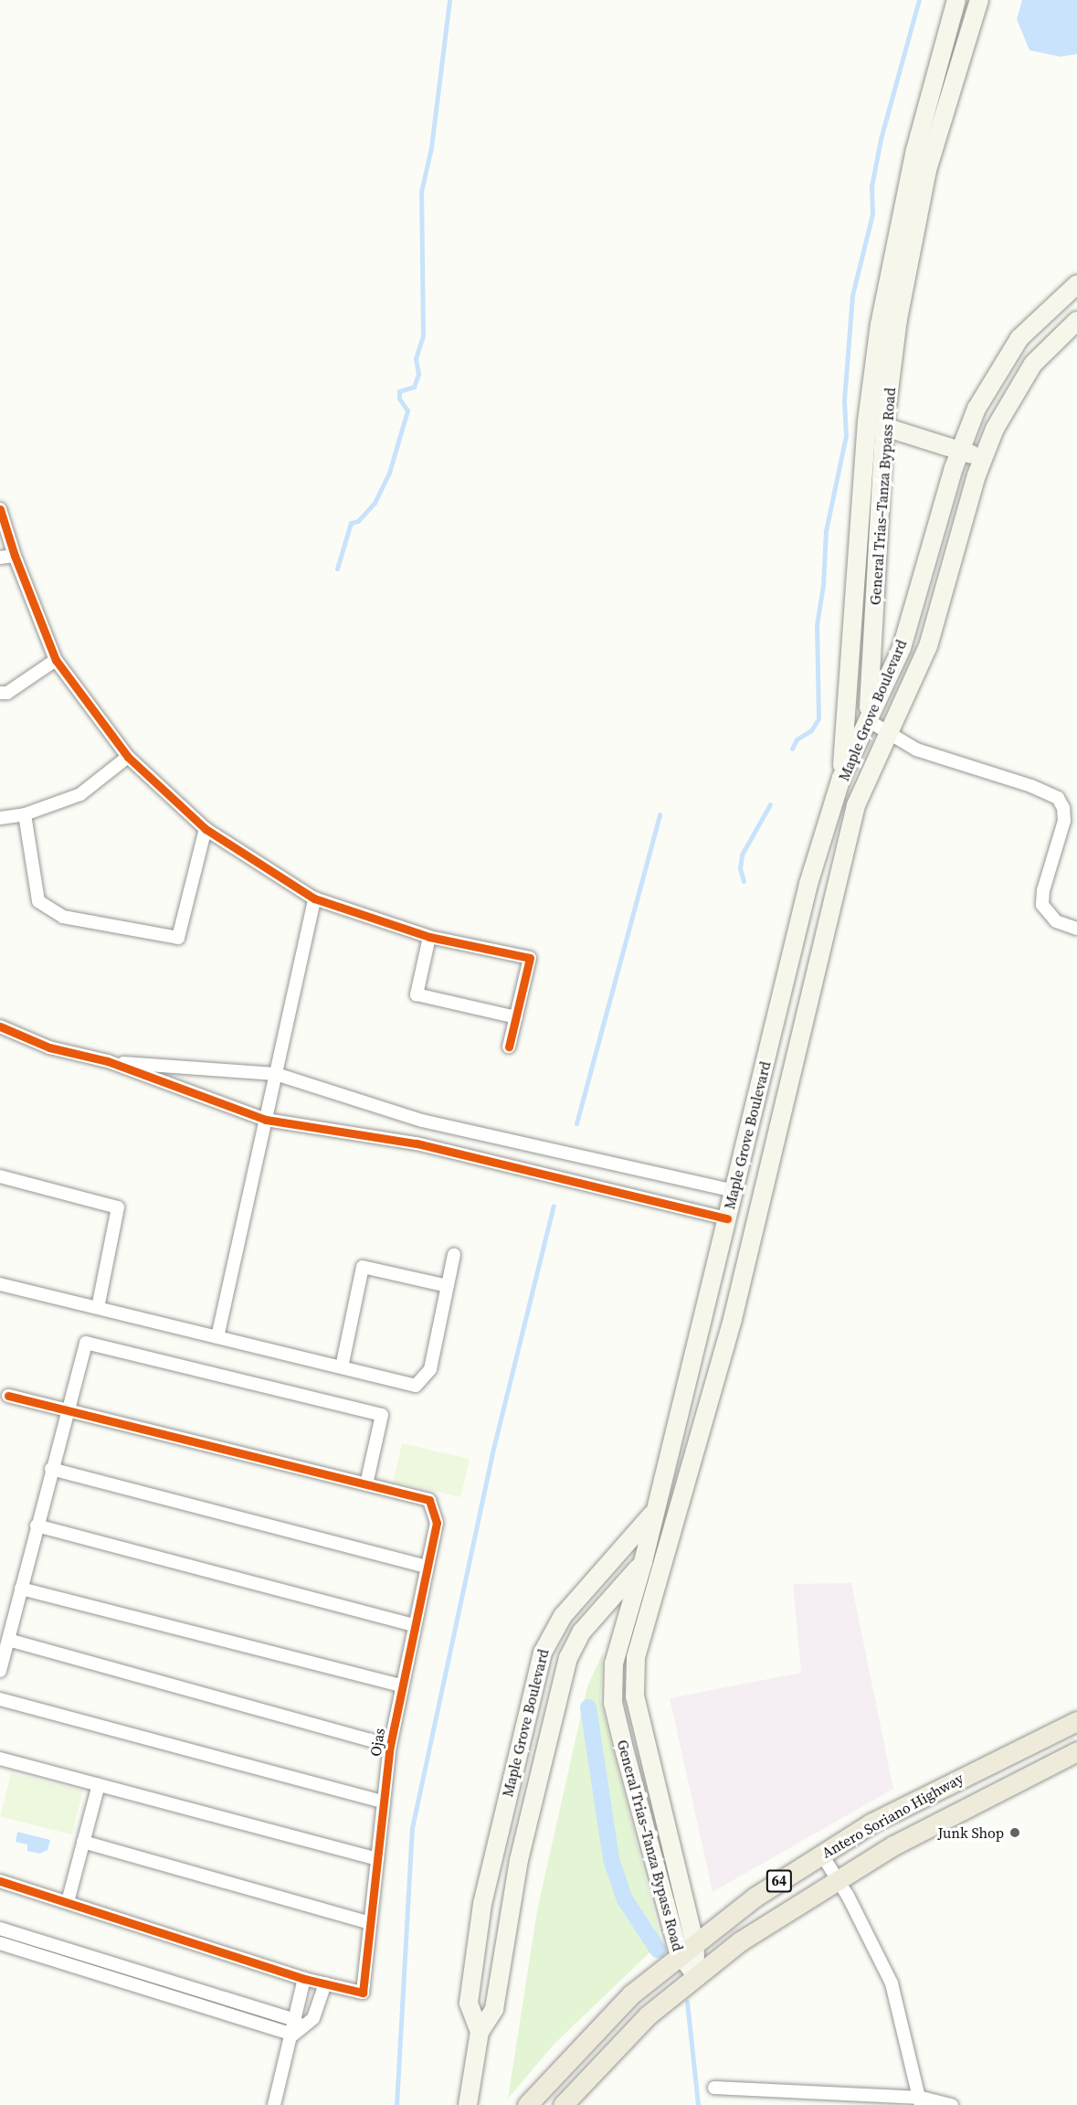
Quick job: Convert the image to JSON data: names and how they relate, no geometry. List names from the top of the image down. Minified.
{"streets":{"main road":["General Trias–Tanza Bypass Road","Maple Grove Boulevard","Antero Soriano Highway","64"],"street":["Ojas"]},"crossings":[["General Trias–Tanza Bypass Road","Maple Grove Boulevard"],["General Trias–Tanza Bypass Road","Antero Soriano Highway"]],"places":["Junk Shop"]}
